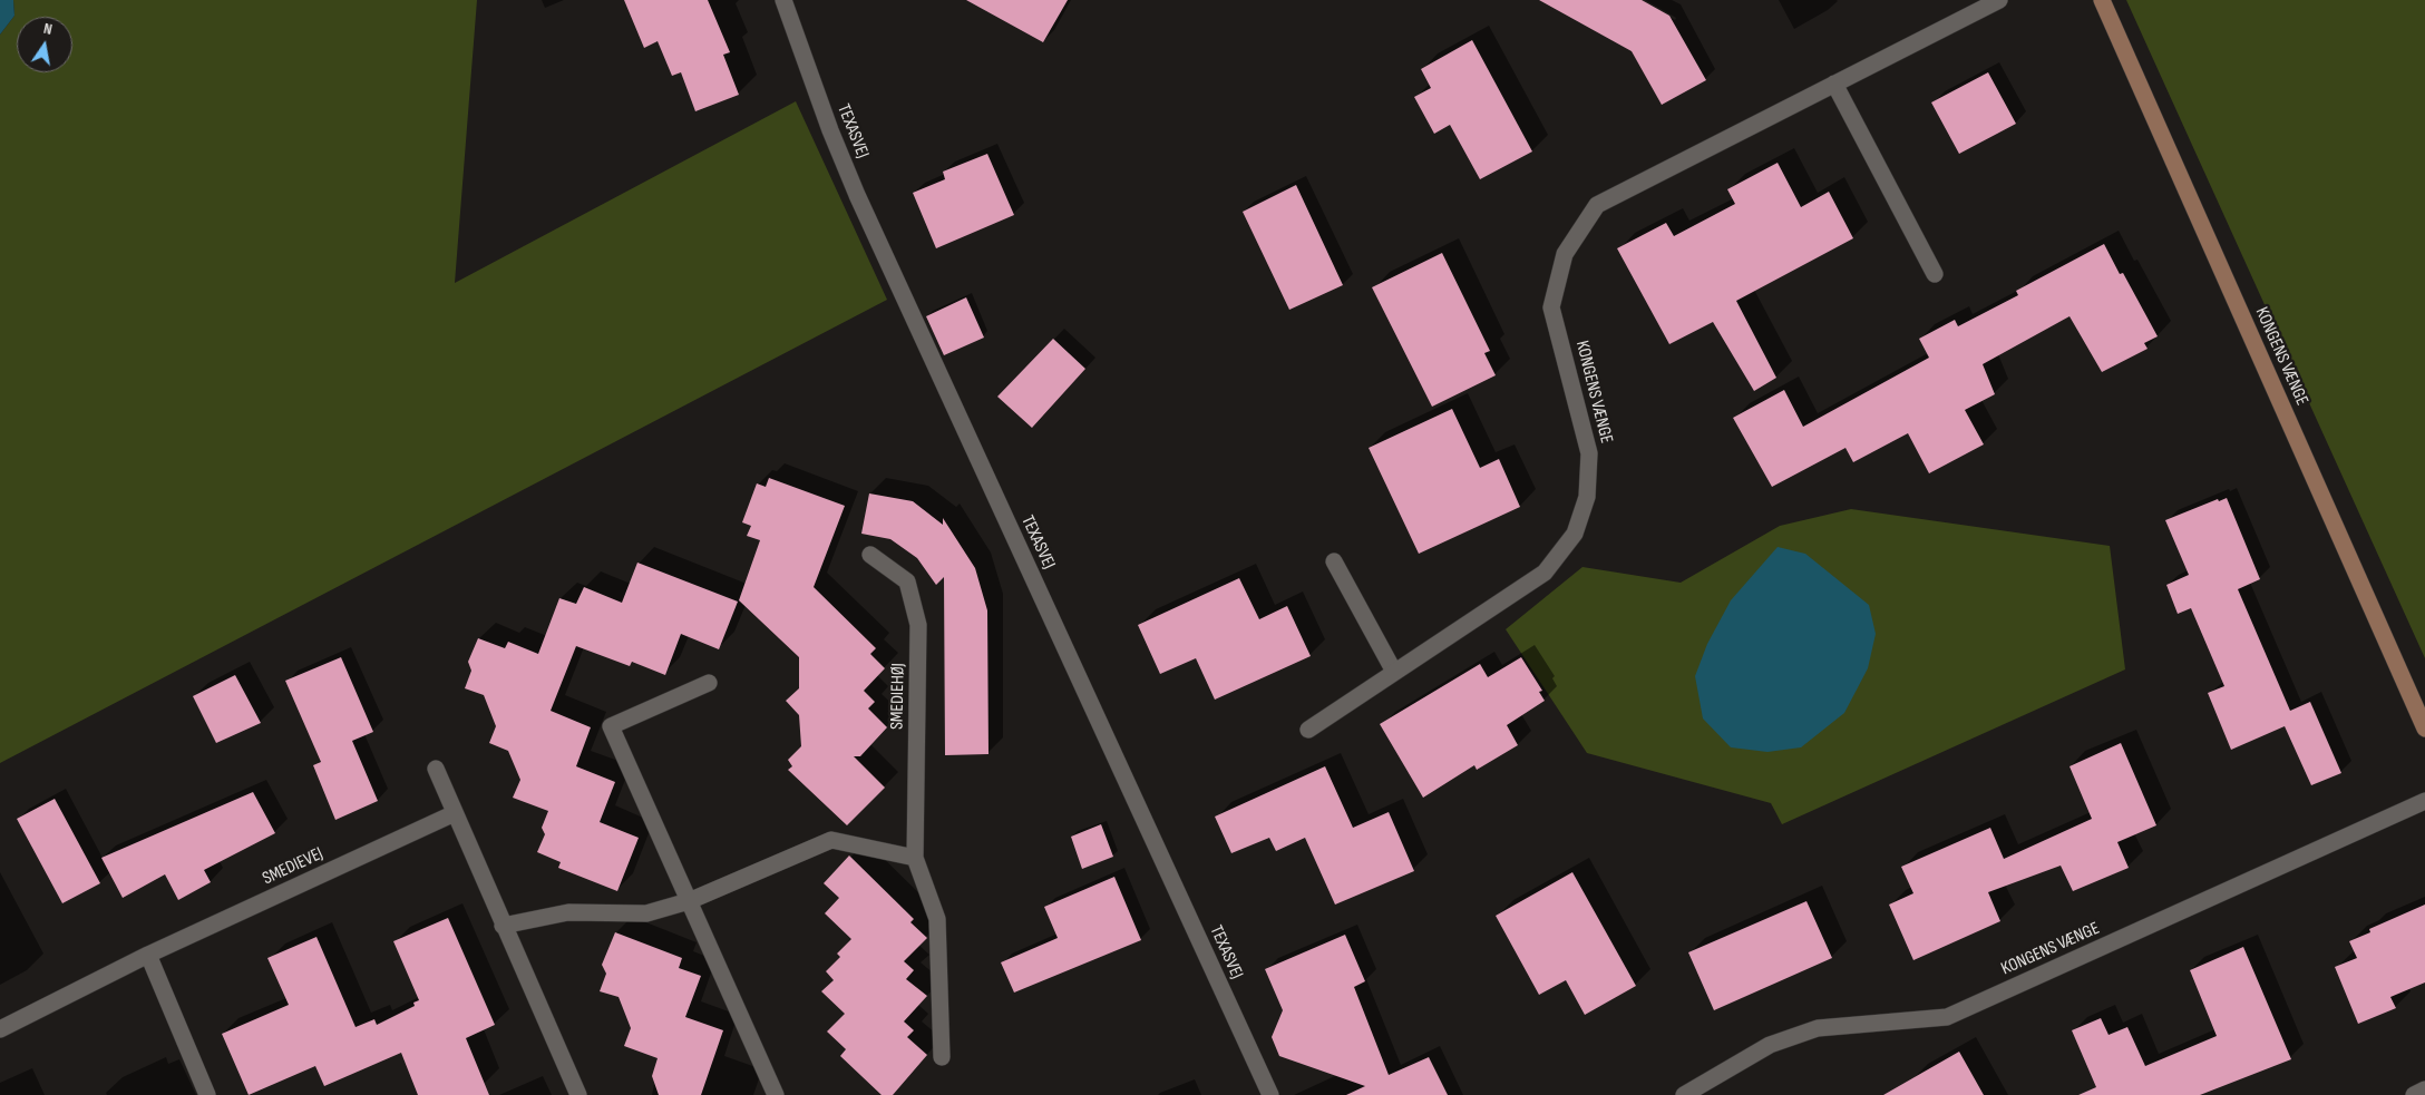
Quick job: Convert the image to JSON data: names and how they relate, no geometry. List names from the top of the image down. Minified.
{"streets":{"street":["TEXASVEJ","KONGENS VÆNGE","SMEDIEHØJ","SMEDIEVEJ"]},"north":"top"}
